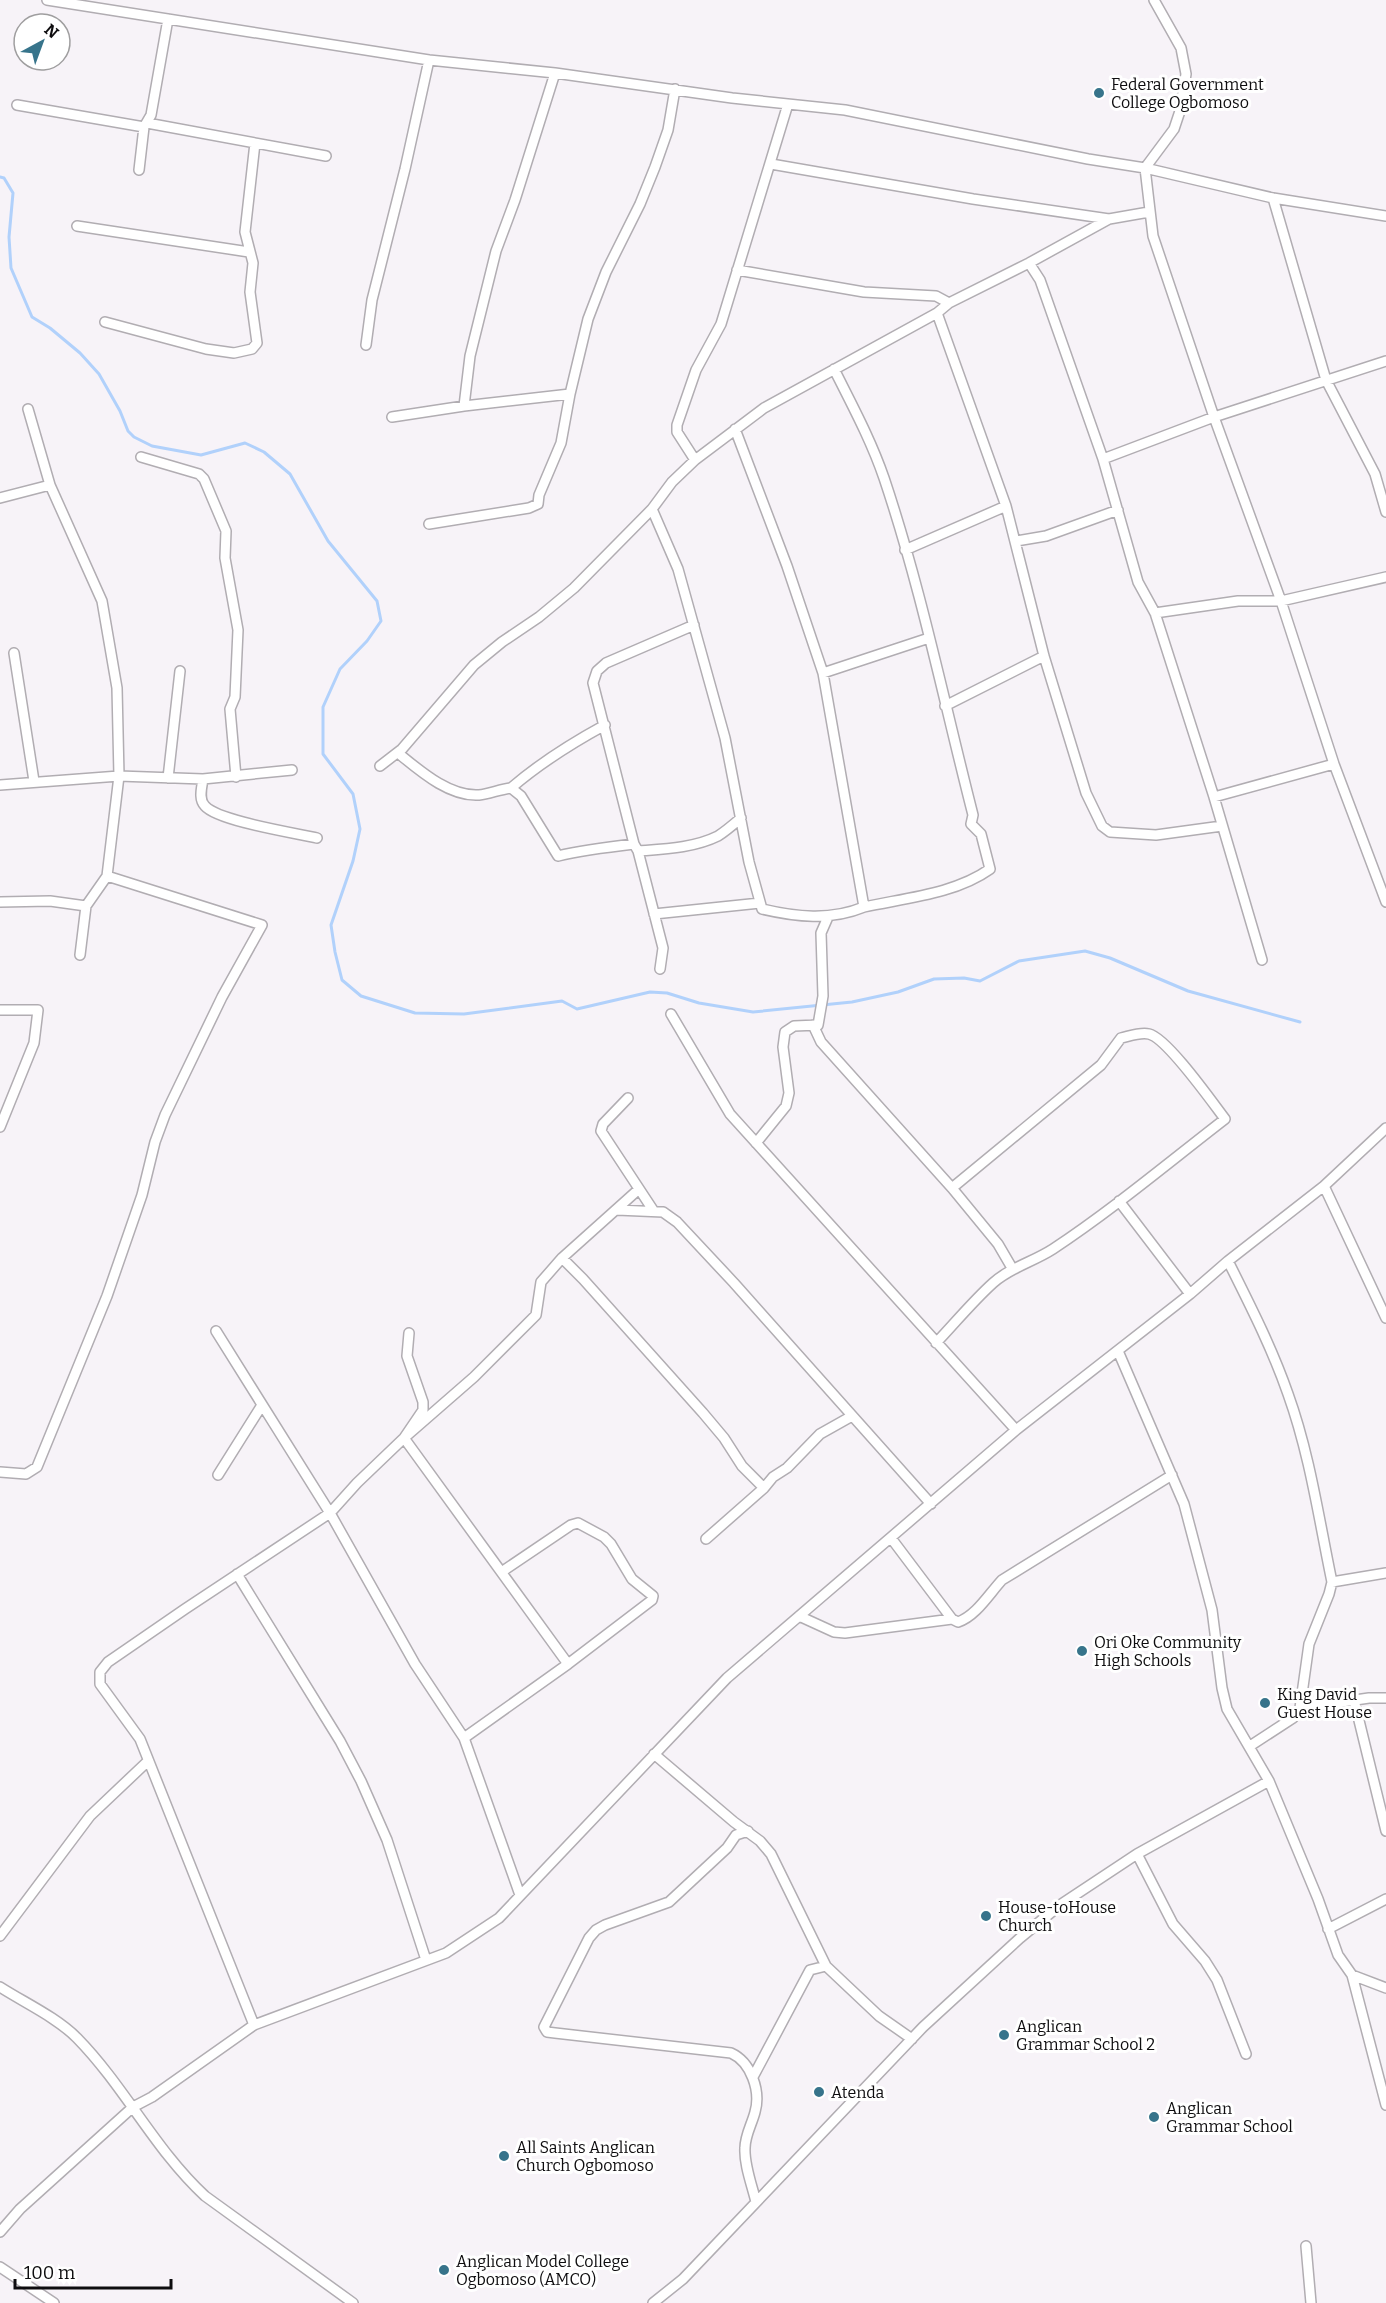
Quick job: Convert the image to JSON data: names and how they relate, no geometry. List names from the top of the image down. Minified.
{"places":["Federal Government College Ogbomoso","Ori Oke Community High Schools","King David Guest House","House-toHouse Church","Anglican Grammar School 2","Atenda","Anglican Grammar School","All Saints Anglican Church Ogbomoso","Anglican Model College Ogbomoso (AMCO)"],"scale_bar":"100 m","north":"top right"}
